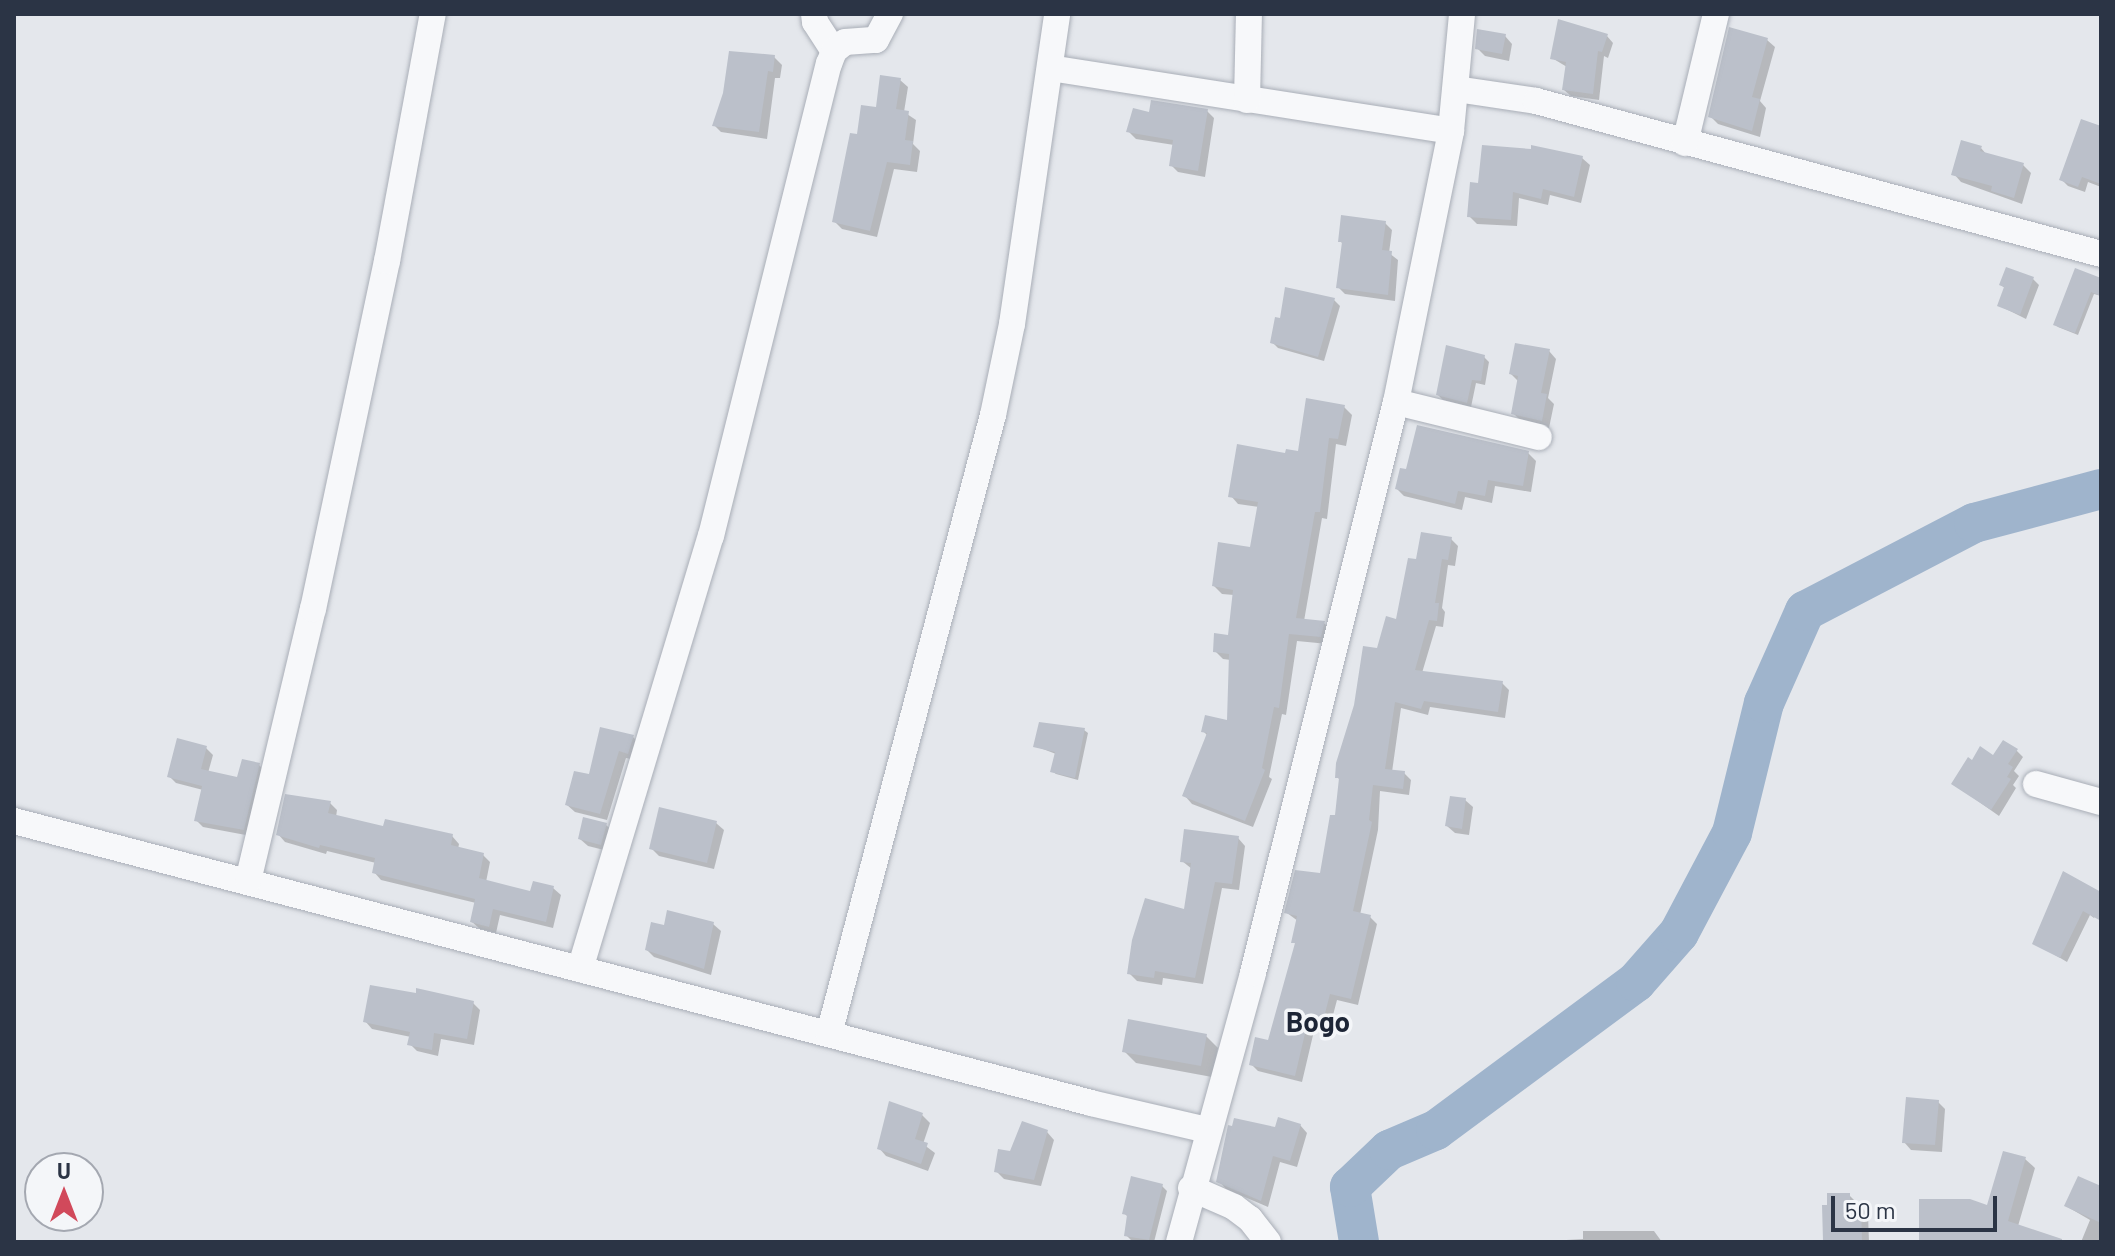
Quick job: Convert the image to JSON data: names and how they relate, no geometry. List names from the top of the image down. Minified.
{"districts":["Bogo"],"scale_bar":"50 m","north":"top"}
